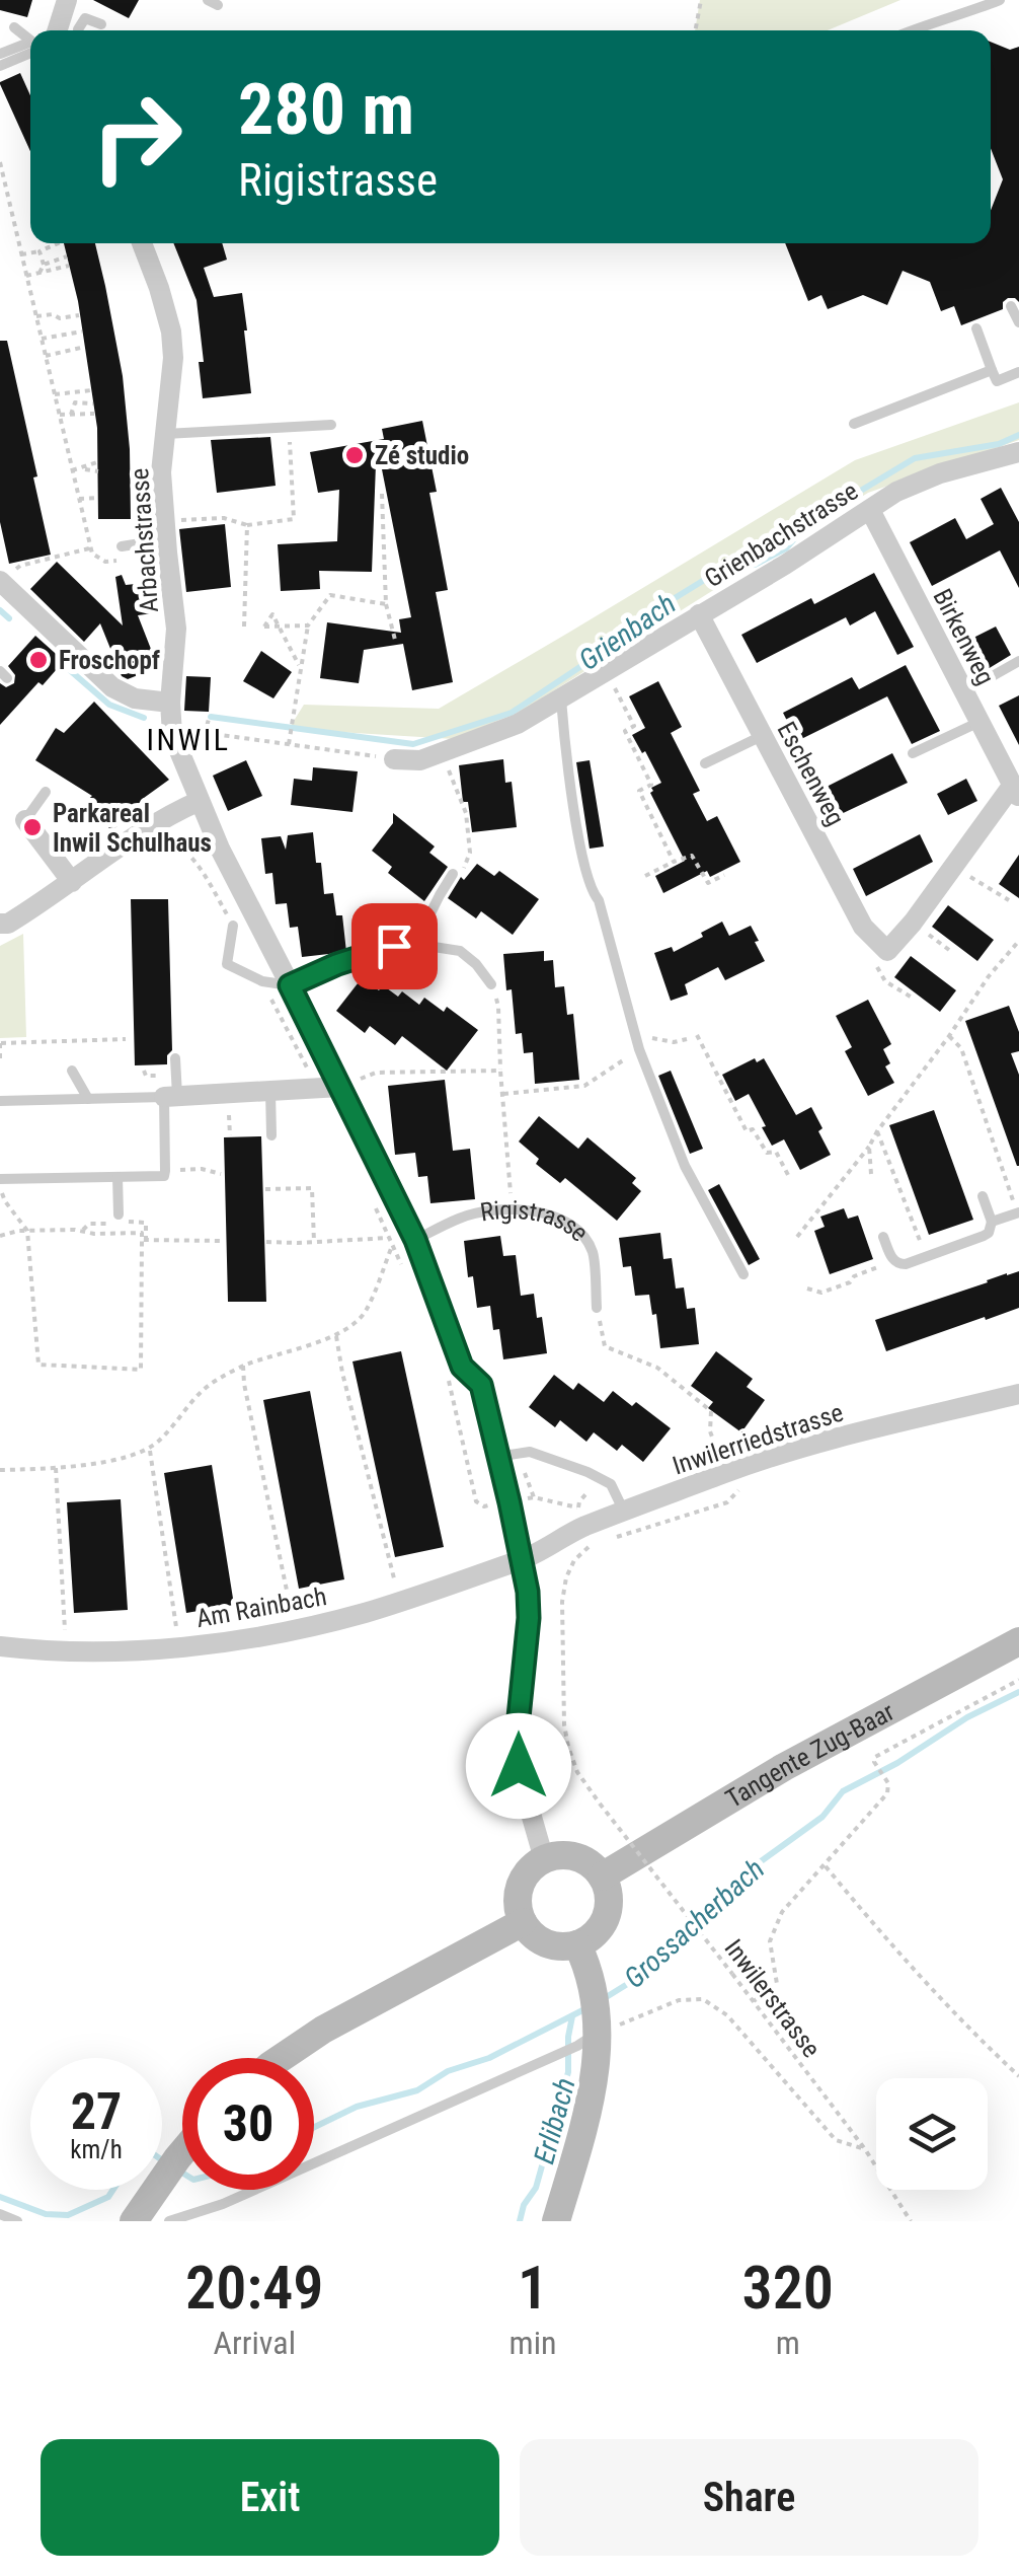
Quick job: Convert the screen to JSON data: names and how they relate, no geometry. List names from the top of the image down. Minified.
{"streets":{"main road":["Tangente Zug-Baar"],"street":["Grienbachstrasse","Arbachstrasse","Birkenweg","Eschenweg","Inwilerriedstrasse","Am Rainbach"],"lane":["Rigistrasse"],"path":["Inwilerstrasse"]},"crossings":[["Grienbachstrasse","Birkenweg"],["Grienbachstrasse","Eschenweg"],["Birkenweg","Eschenweg"],["Inwilerriedstrasse","Am Rainbach"]],"districts":["INWIL"],"water":["Grienbach","Grossacherbach","Erlibach"],"places":["Zé studio","Froschopf","Parkareal Inwil Schulhaus"],"page":{"turn":["280 m","Rigistrasse"],"speed":"27 km/h","limit":"30","eta":["20:49","Arrival","1","min","320","m"],"buttons":["Exit","Share"]}}
